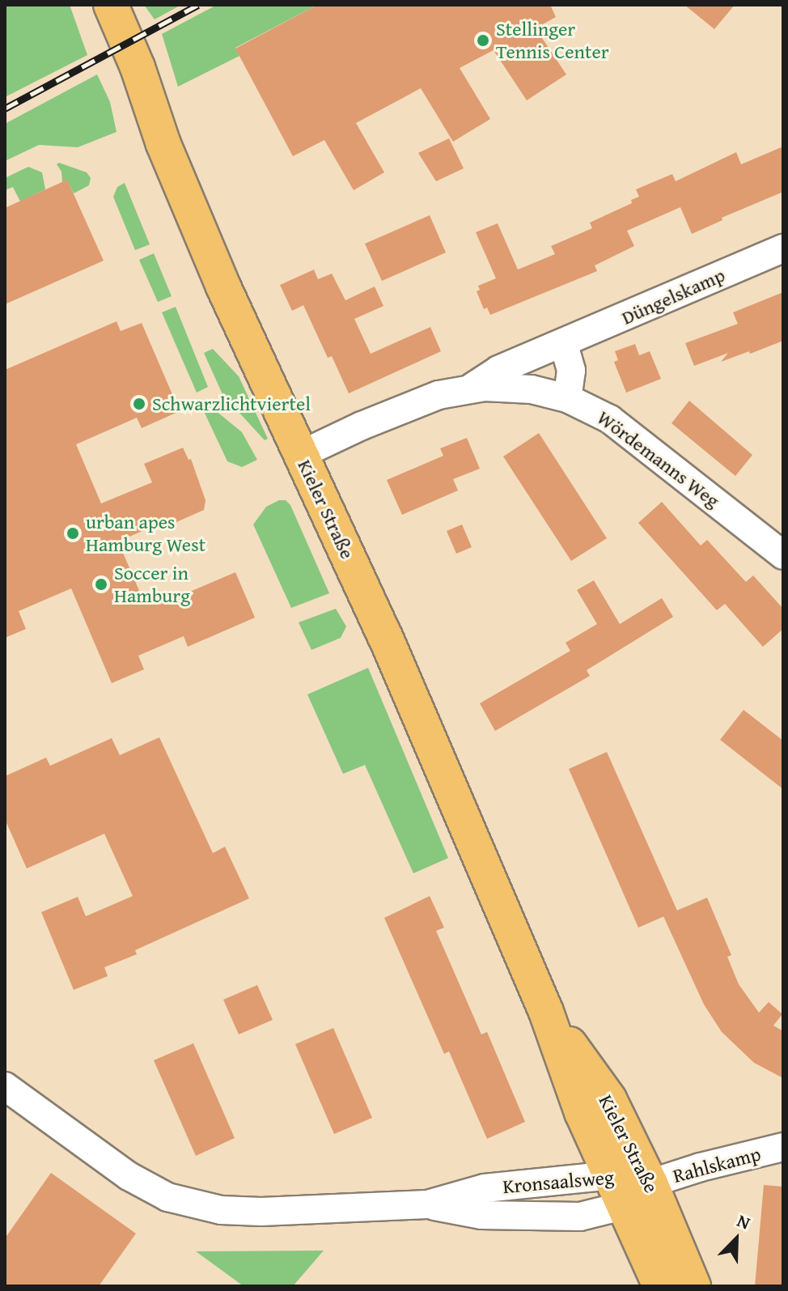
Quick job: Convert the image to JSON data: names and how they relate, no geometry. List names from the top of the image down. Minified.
{"streets":{"main road":["Kieler Straße"],"street":["Düngelskamp","Wördemanns Weg","Rahlskamp","Kronsaalsweg"]},"crossings":[["Düngelskamp","Wördemanns Weg"],["Wördemanns Weg","Kieler Straße"],["Kieler Straße","Rahlskamp"],["Kieler Straße","Kronsaalsweg"],["Rahlskamp","Kronsaalsweg"]],"places":["Stellinger Tennis Center","Schwarzlichtviertel","urban apes Hamburg West","Soccer in Hamburg"],"north":"top right"}
